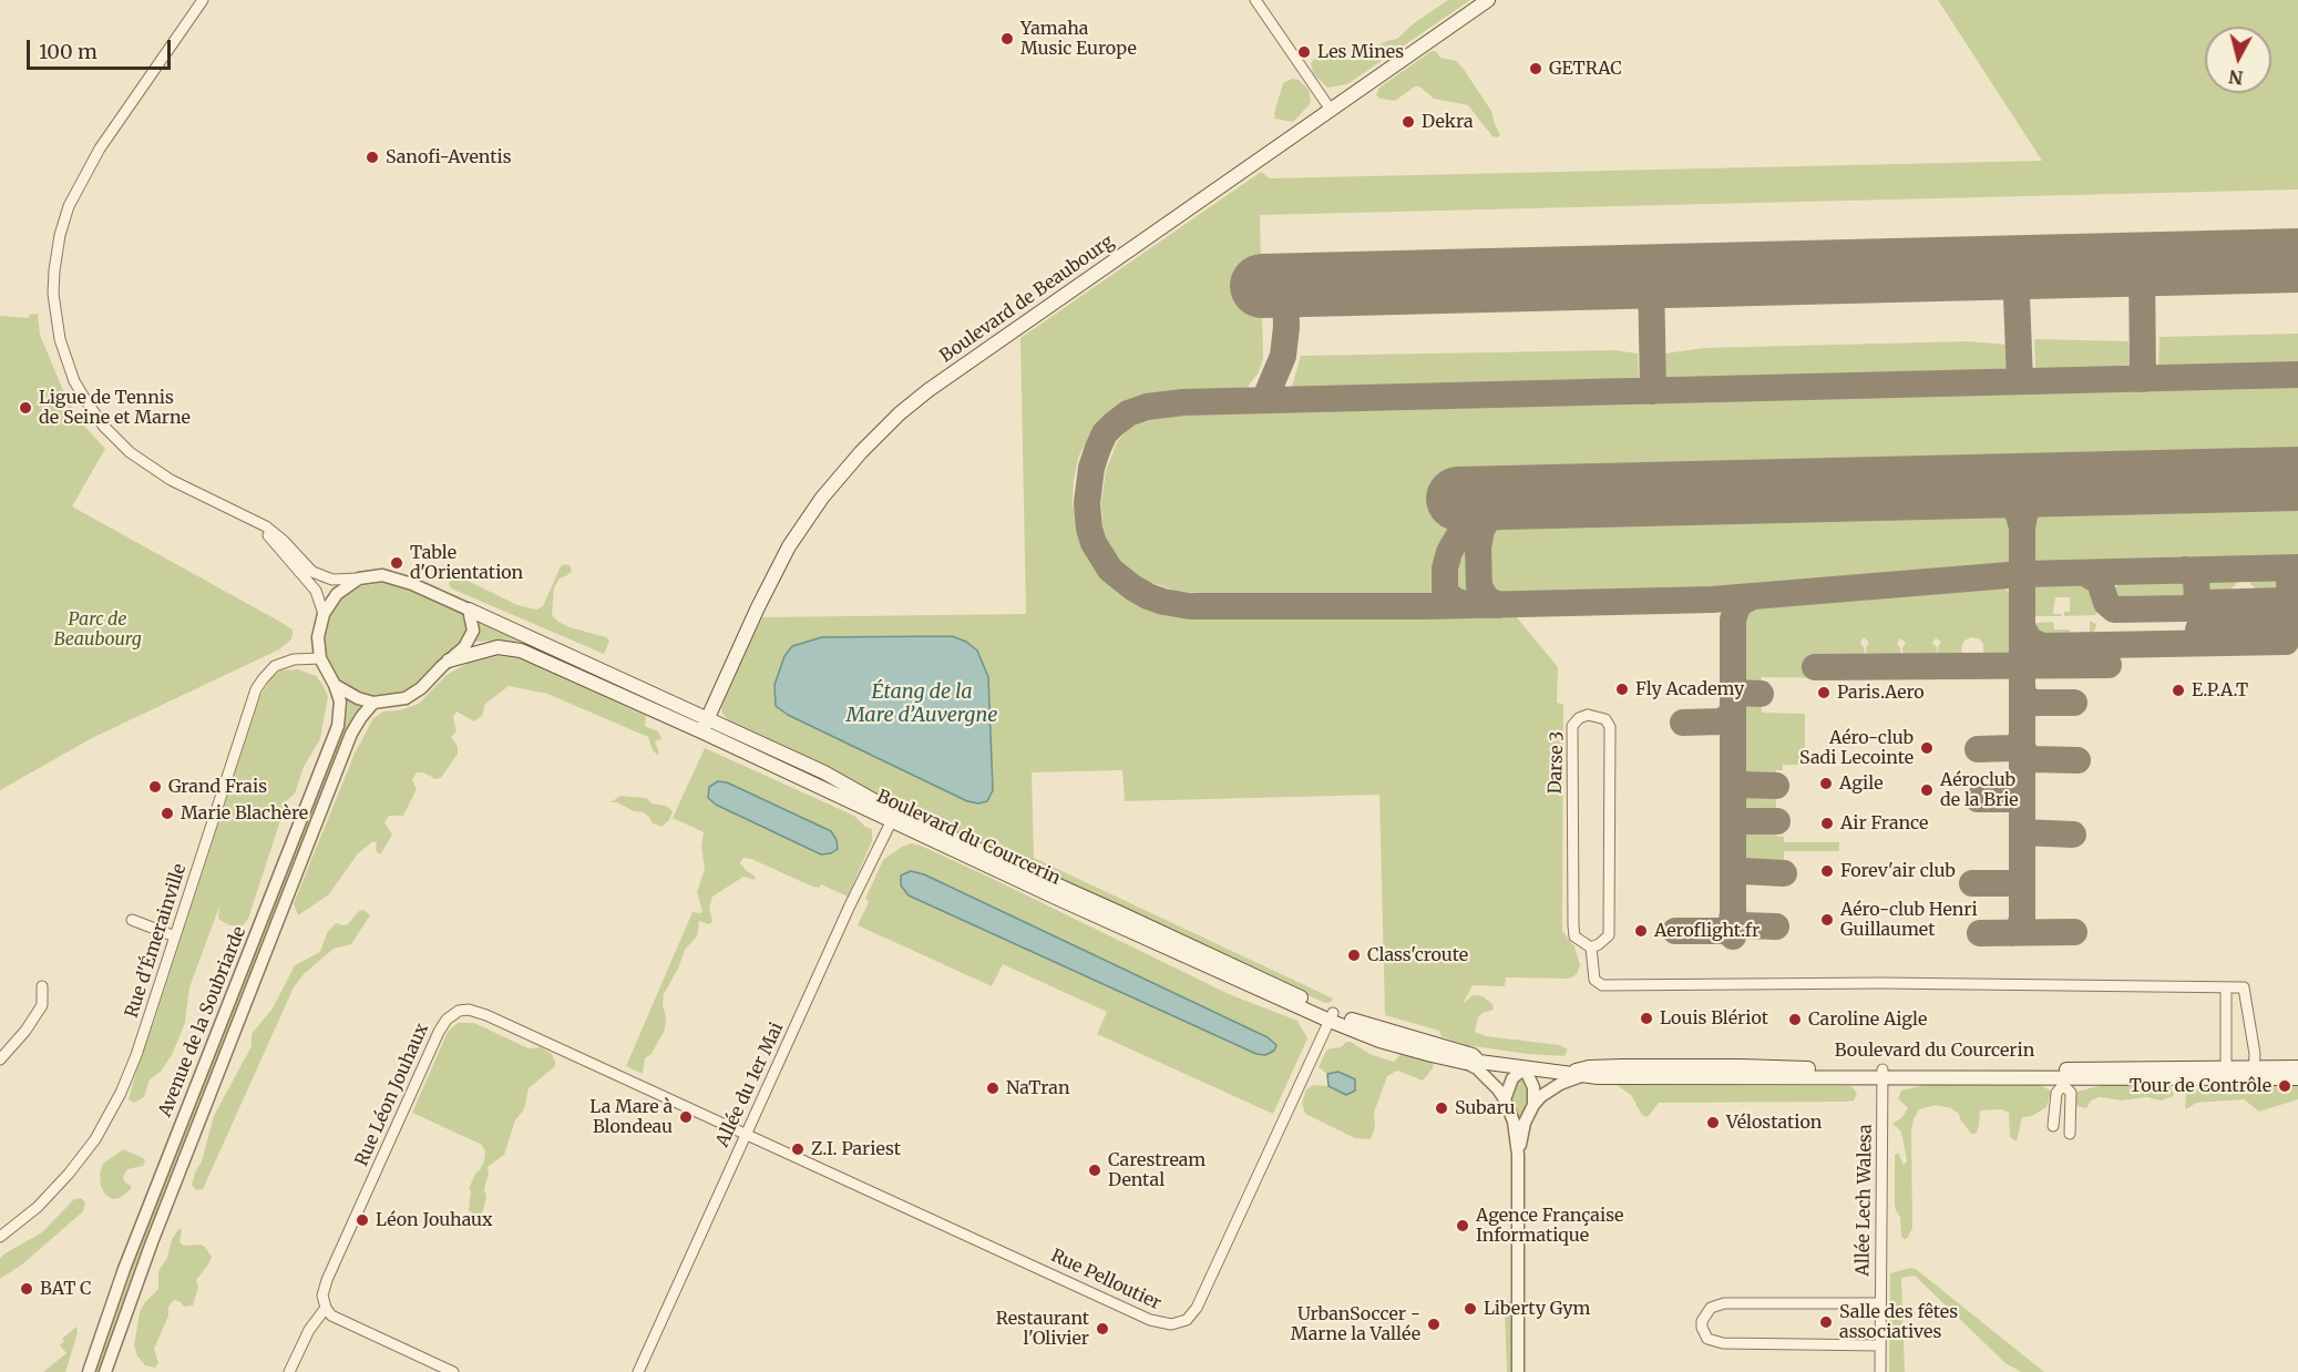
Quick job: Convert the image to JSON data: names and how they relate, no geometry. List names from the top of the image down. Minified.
{"streets":{"main road":["Boulevard de Beaubourg","Boulevard du Courcerin"],"street":["Darse 3","Rue d'Émerainville","Avenue de la Soubriarde","Allée du 1er Mai","Rue Léon Jouhaux","Allée Lech Walesa","Rue Pelloutier"]},"crossings":[["Boulevard de Beaubourg","Boulevard du Courcerin"],["Boulevard du Courcerin","Rue d'Émerainville"],["Boulevard du Courcerin","Avenue de la Soubriarde"],["Boulevard du Courcerin","Allée du 1er Mai"],["Boulevard du Courcerin","Allée Lech Walesa"],["Boulevard du Courcerin","Rue Pelloutier"],["Rue d'Émerainville","Avenue de la Soubriarde"],["Allée du 1er Mai","Rue Léon Jouhaux"],["Allée du 1er Mai","Rue Pelloutier"],["Rue Léon Jouhaux","Rue Pelloutier"]],"water":["Étang de la Mare d’Auvergne"],"parks":["Parc de Beaubourg"],"places":["Yamaha Music Europe","Les Mines","GETRAC","Dekra","Sanofi-Aventis","Ligue de Tennis de Seine et Marne","Table d'Orientation","Fly Academy","E.P.A.T","Paris.Aero","Aéro-club Sadi Lecointe","Agile","Grand Frais","Aéroclub de la Brie","Marie Blachère","Air France","Forev'air club","Aéro-club Henri Guillaumet","Aeroflight.fr","Class'croute","Louis Blériot","Caroline Aigle","Tour de Contrôle","NaTran","Subaru","La Mare à Blondeau","Vélostation","Z.I. Pariest","Carestream Dental","Léon Jouhaux","Agence Française Informatique","BAT C","Liberty Gym","Salle des fêtes associatives","UrbanSoccer - Marne la Vallée","Restaurant l'Olivier"],"scale_bar":"100 m","north":"bottom"}
